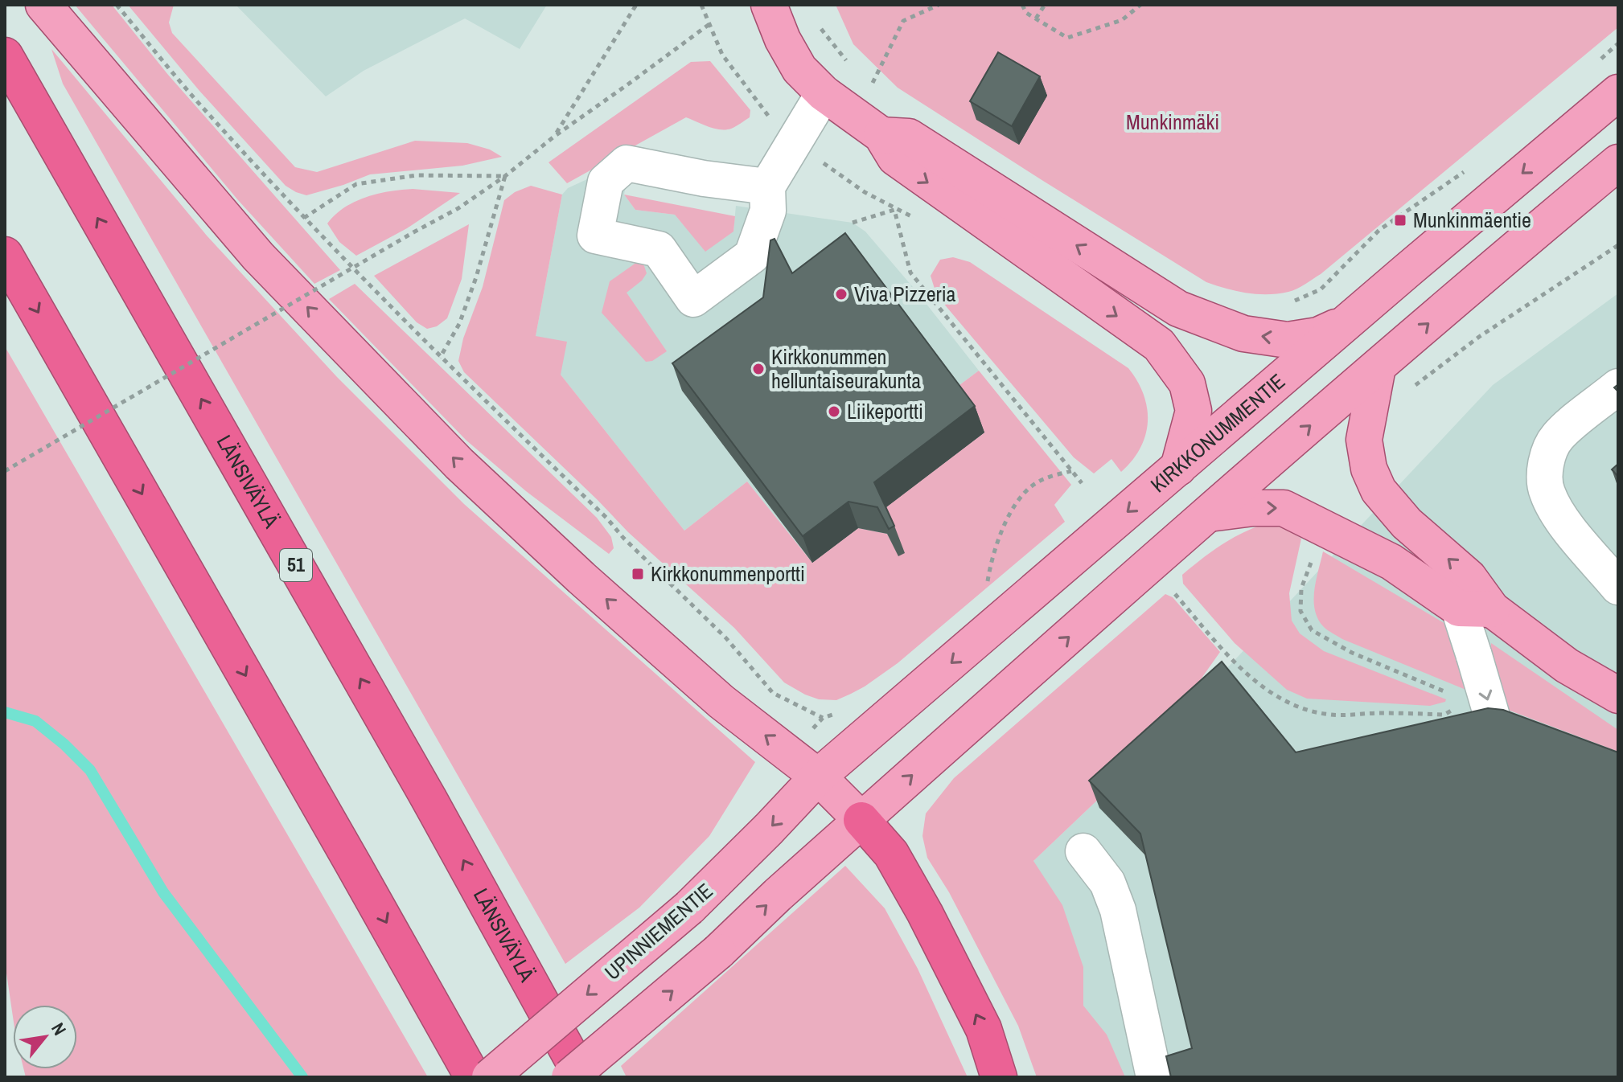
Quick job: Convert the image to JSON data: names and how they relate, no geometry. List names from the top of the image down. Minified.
{"streets":{"highway":["LÄNSIVÄYLÄ","51"],"main road":["KIRKKONUMMENTIE","UPINNIEMENTIE"]},"crossings":[["KIRKKONUMMENTIE","UPINNIEMENTIE"]],"parks":["Munkinmäki"],"places":{"transit":["Munkinmäentie","Kirkkonummenportti"],"other":["Viva Pizzeria","Kirkkonummen helluntaiseurakunta","Liikeportti"]},"north":"top right"}
